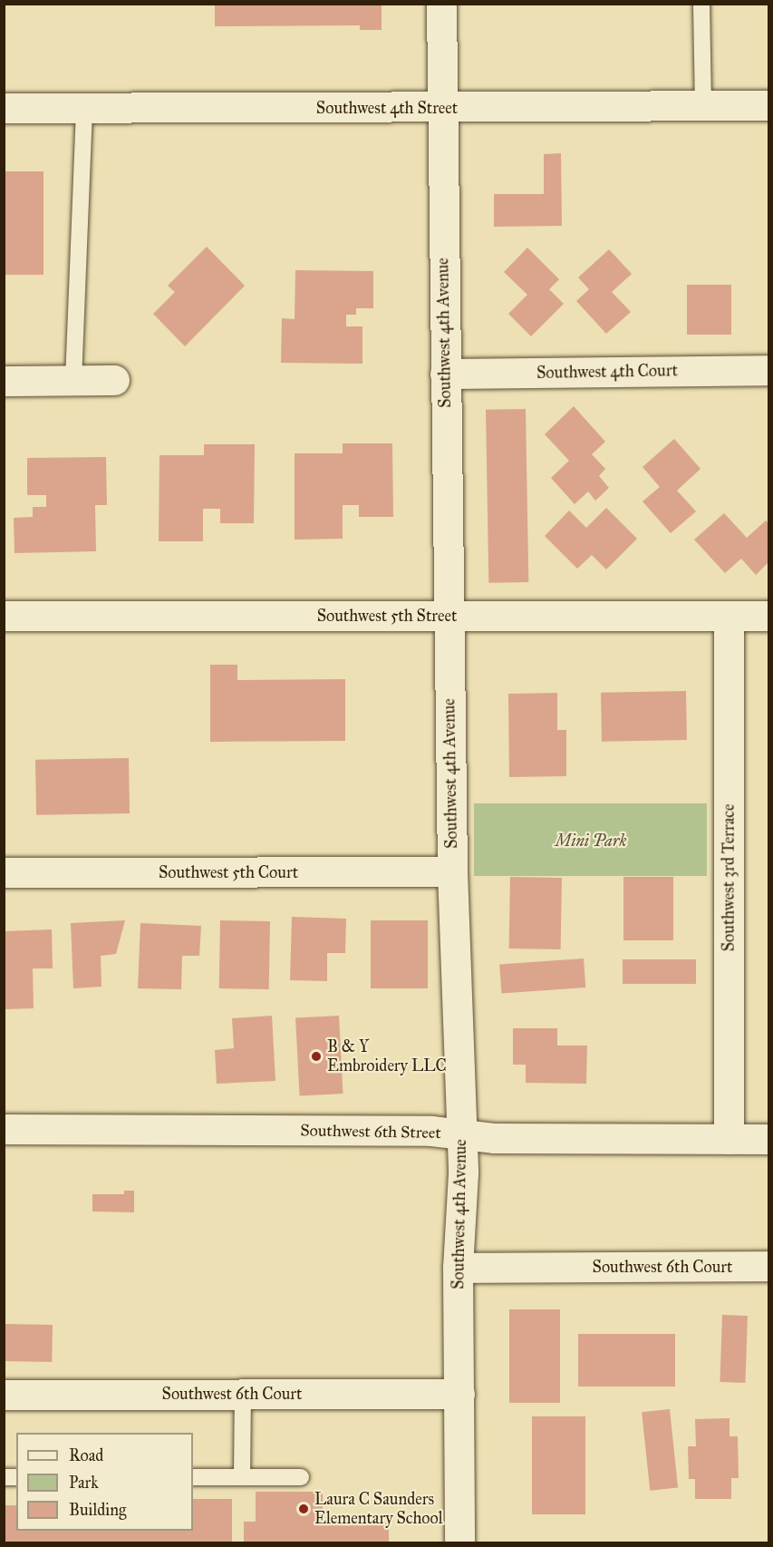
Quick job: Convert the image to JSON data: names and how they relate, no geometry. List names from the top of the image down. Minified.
{"streets":{"street":["Southwest 4th Street","Southwest 4th Avenue","Southwest 4th Court","Southwest 5th Street","Southwest 5th Court","Southwest 3rd Terrace","Southwest 6th Street","Southwest 6th Court"]},"crossings":[["Southwest 4th Street","Southwest 4th Avenue"],["Southwest 4th Avenue","Southwest 4th Court"],["Southwest 4th Avenue","Southwest 5th Street"],["Southwest 4th Avenue","Southwest 5th Court"],["Southwest 4th Avenue","Southwest 6th Street"],["Southwest 4th Avenue","Southwest 6th Court"],["Southwest 5th Street","Southwest 3rd Terrace"],["Southwest 3rd Terrace","Southwest 6th Street"]],"parks":["Mini Park"],"places":["B & Y Embroidery LLC","Laura C Saunders Elementary School"],"legend":["Road","Park","Building"]}
